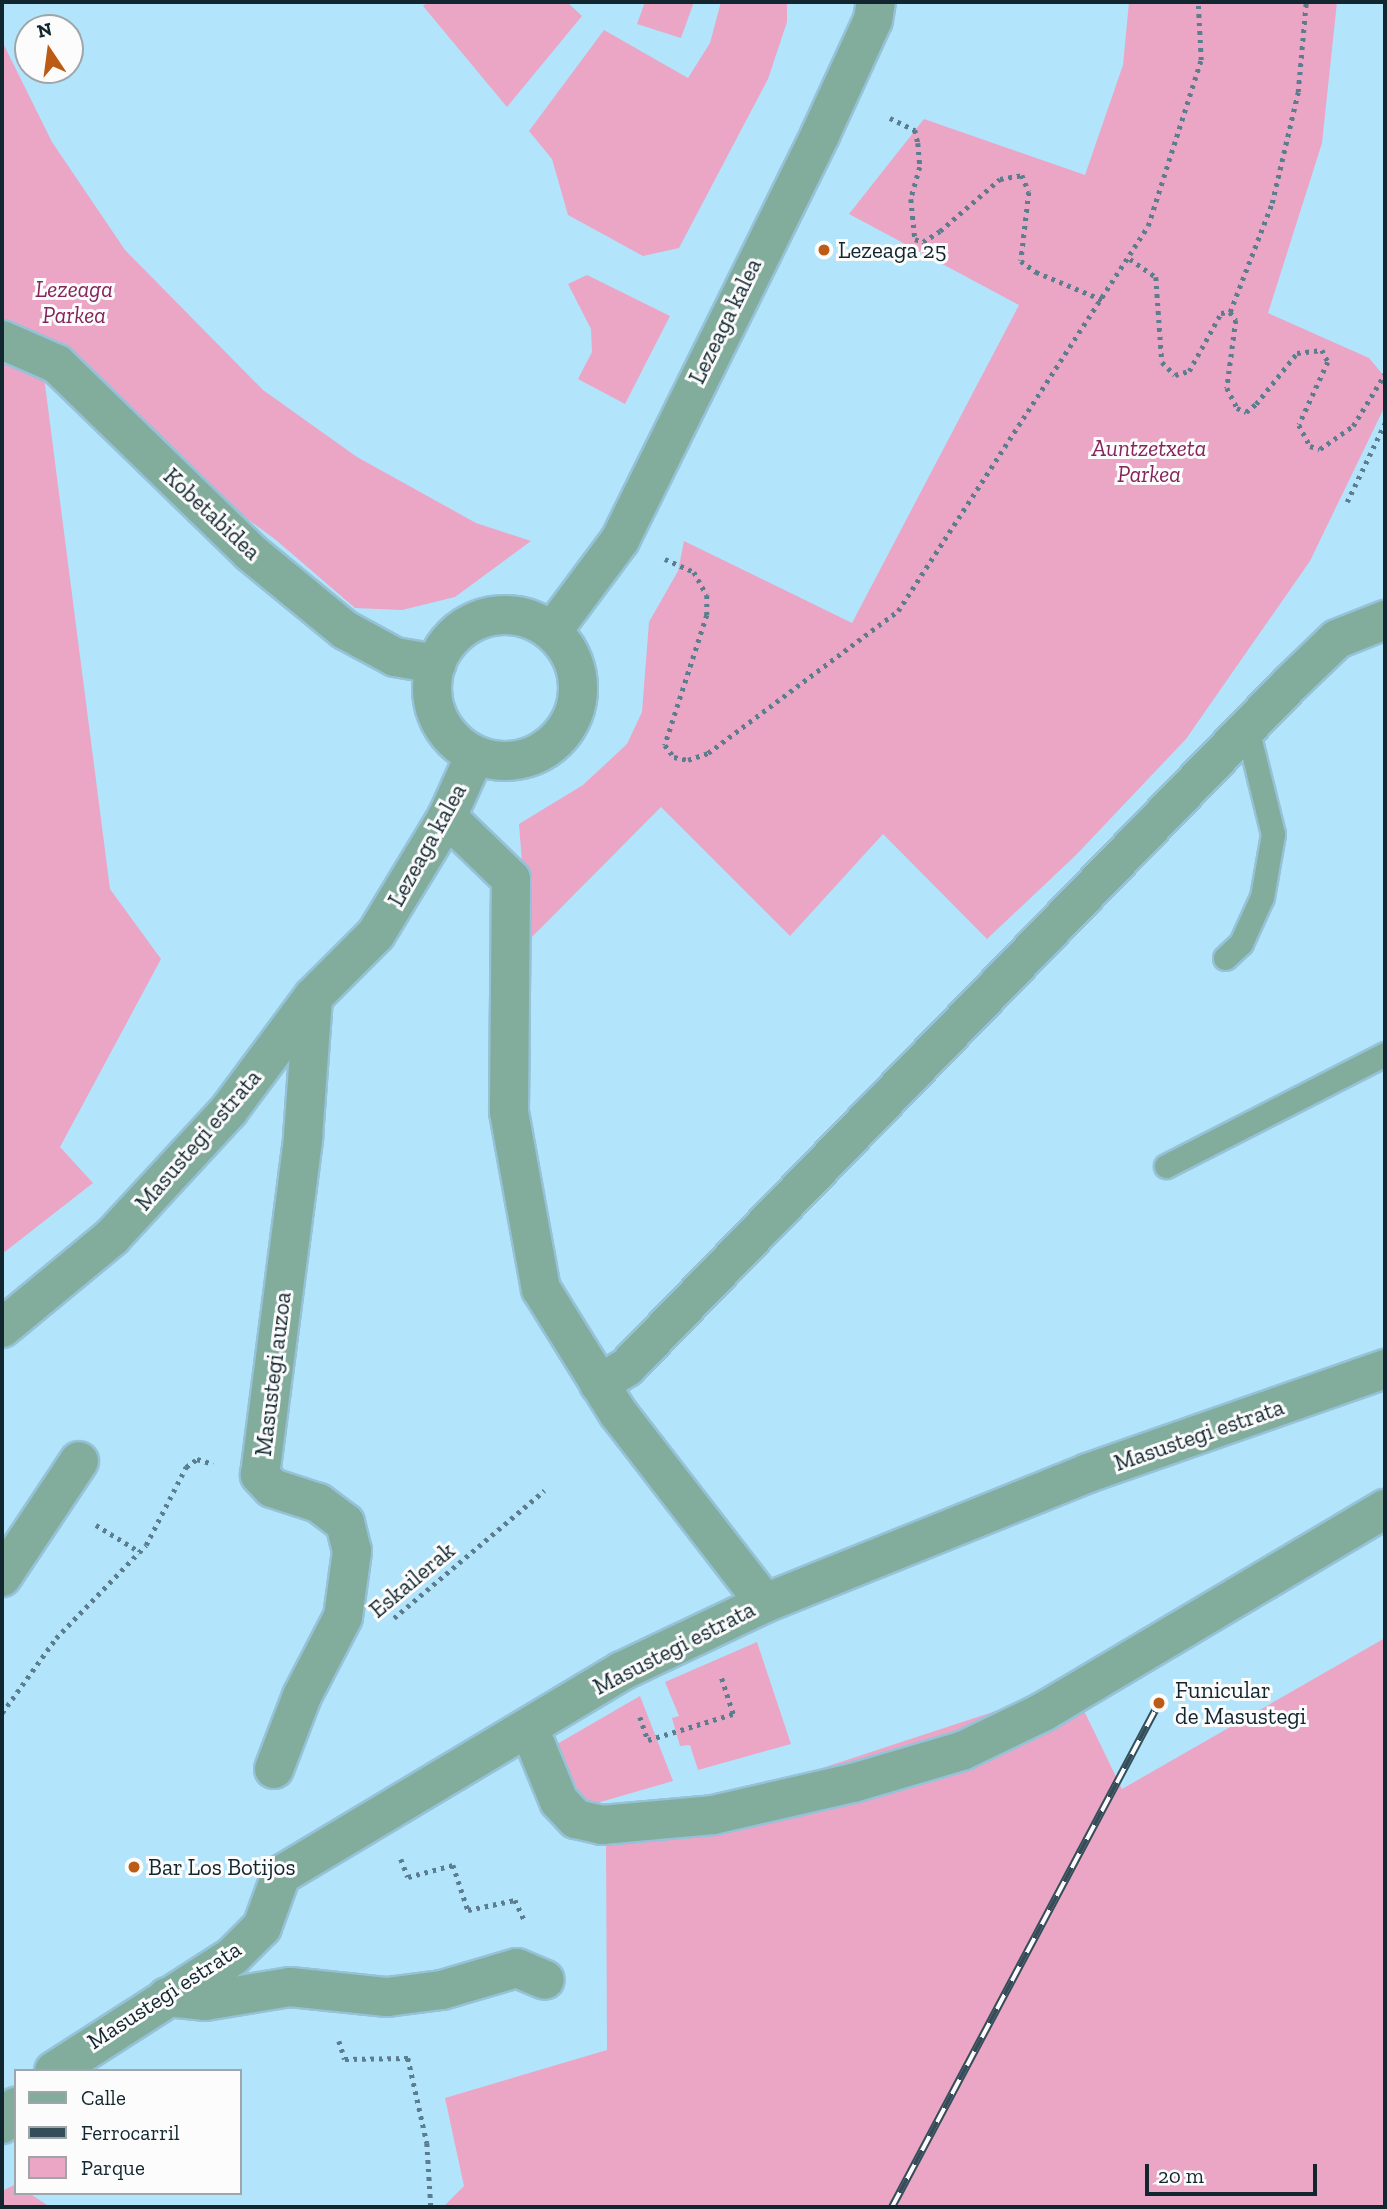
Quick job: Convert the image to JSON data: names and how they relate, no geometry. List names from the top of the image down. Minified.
{"streets":{"street":["Lezeaga kalea","Kobetabidea","Masustegi estrata","Masustegi auzoa"],"path":["Eskailerak"]},"crossings":[["Lezeaga kalea","Kobetabidea"],["Lezeaga kalea","Masustegi estrata"],["Masustegi estrata","Masustegi auzoa"]],"parks":["Lezeaga Parkea","Auntzetxeta Parkea"],"places":["Lezeaga 25","Funicular de Masustegi","Bar Los Botijos"],"legend":["Calle","Ferrocarril","Parque"],"scale_bar":"20 m","north":"top"}
